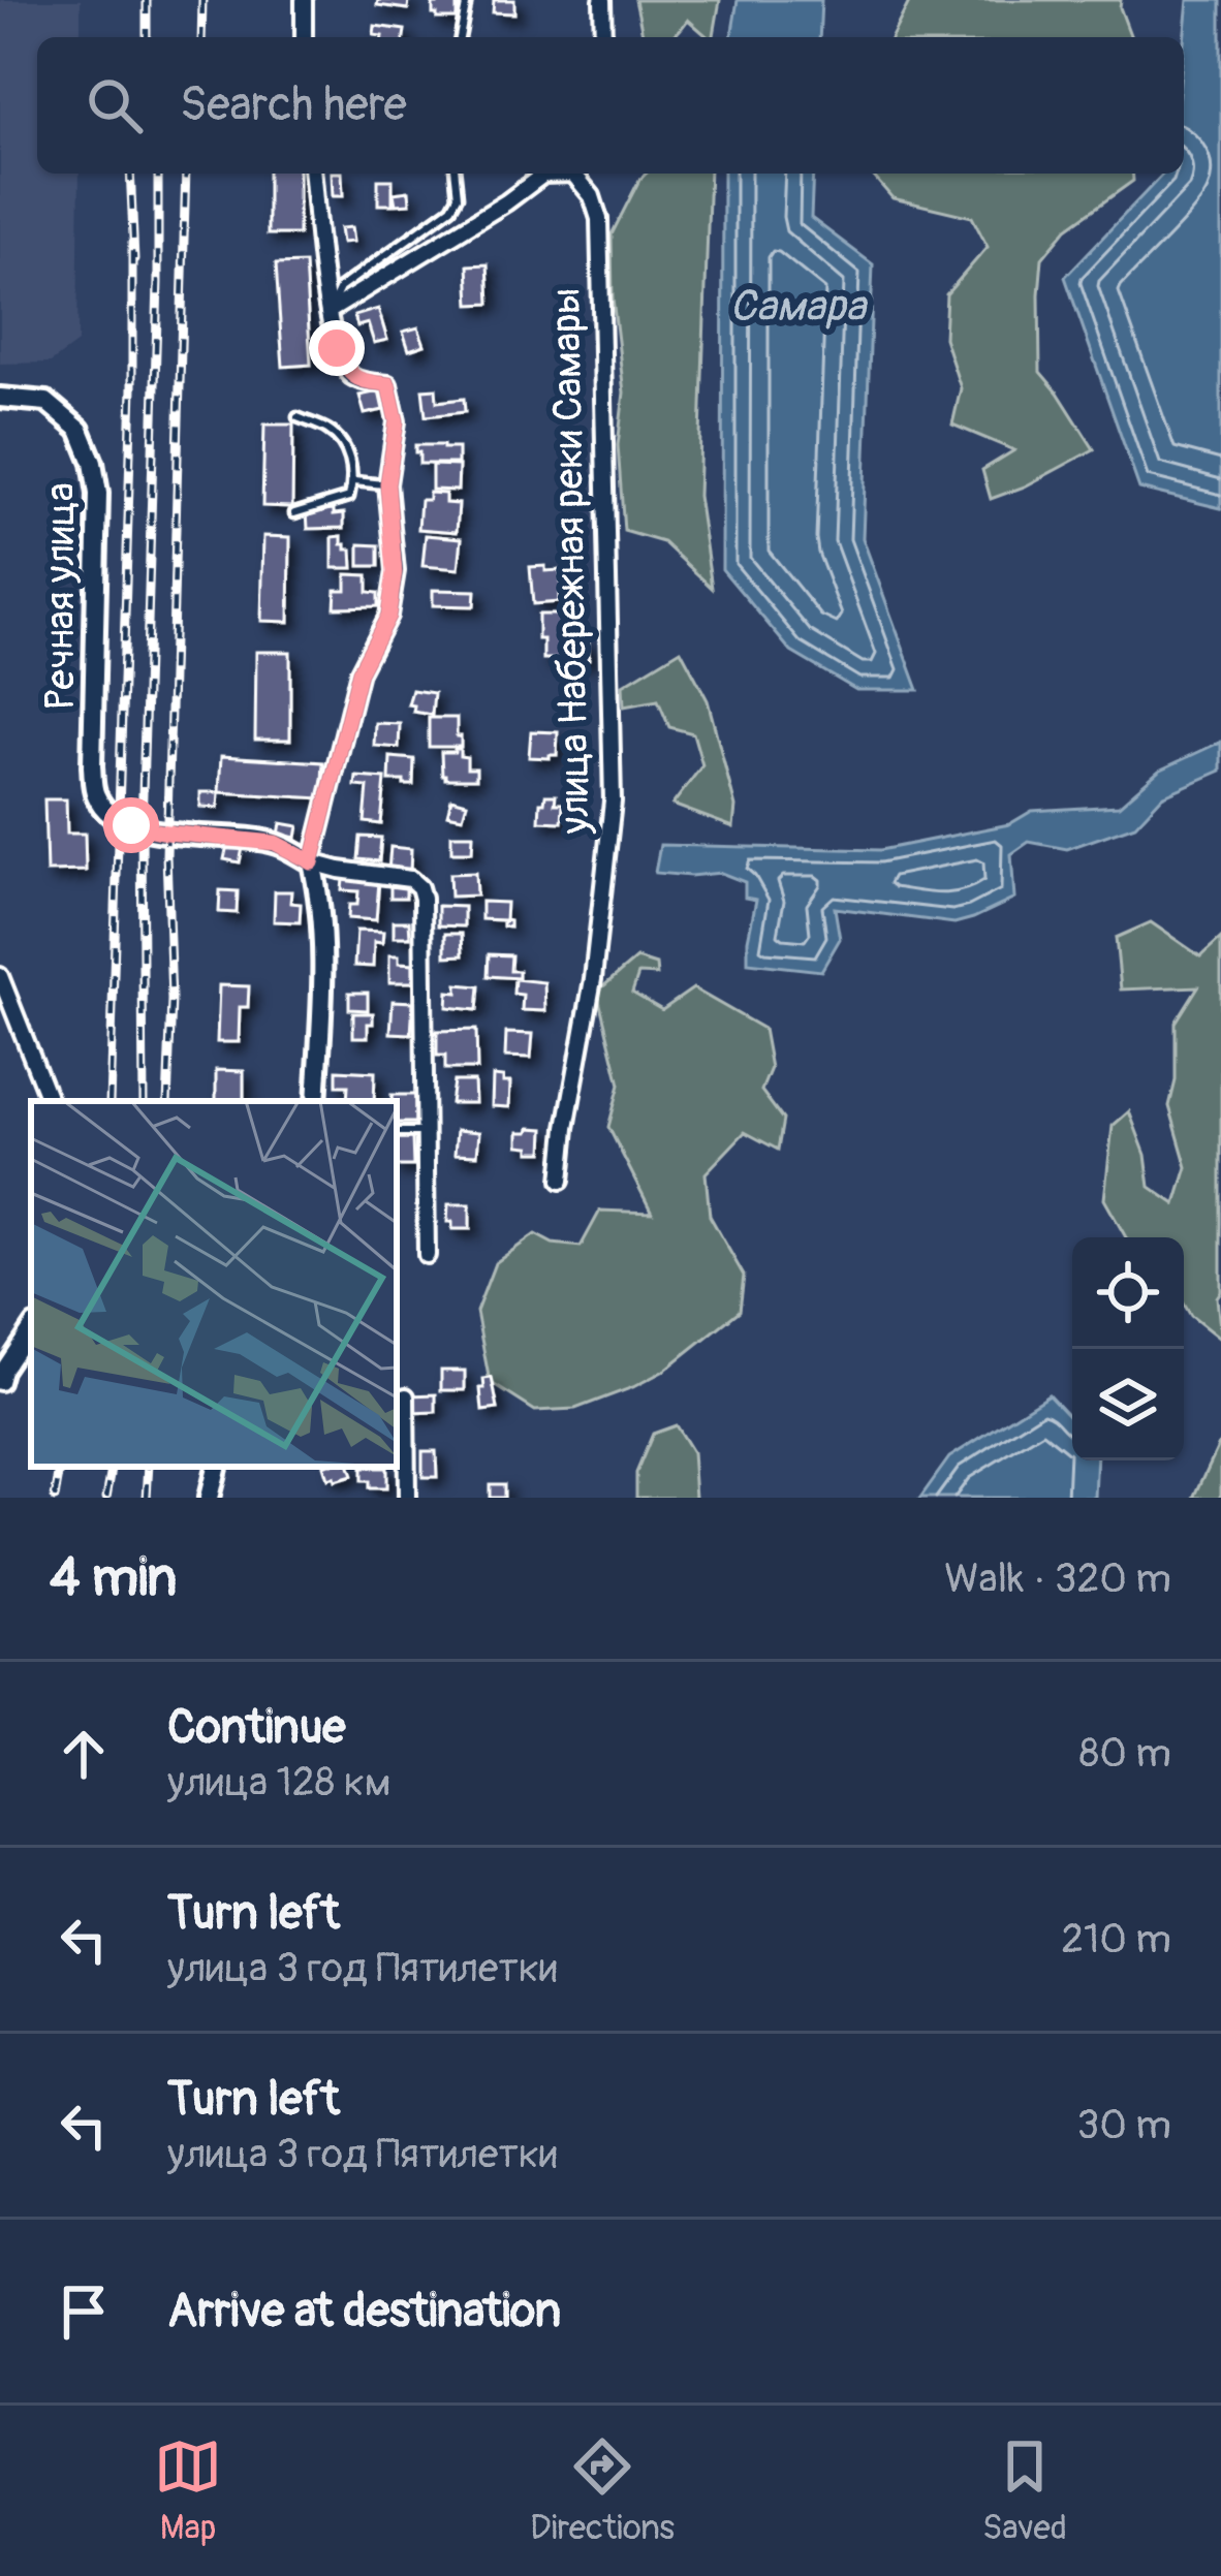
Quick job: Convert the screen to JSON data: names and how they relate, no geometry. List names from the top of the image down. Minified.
{"streets":{"street":["улица Набережная реки Самары","Речная улица"]},"water":["Самара"],"page":{"search":"Search here","heading":["4 min","Walk · 320 m"],"list":[["Continue","улица 128 км","80 m"],["Turn left","улица 3 год Пятилетки","210 m"],["Turn left","улица 3 год Пятилетки","30 m"],"Arrive at destination"],"nav":["Map","Directions","Saved"]}}
